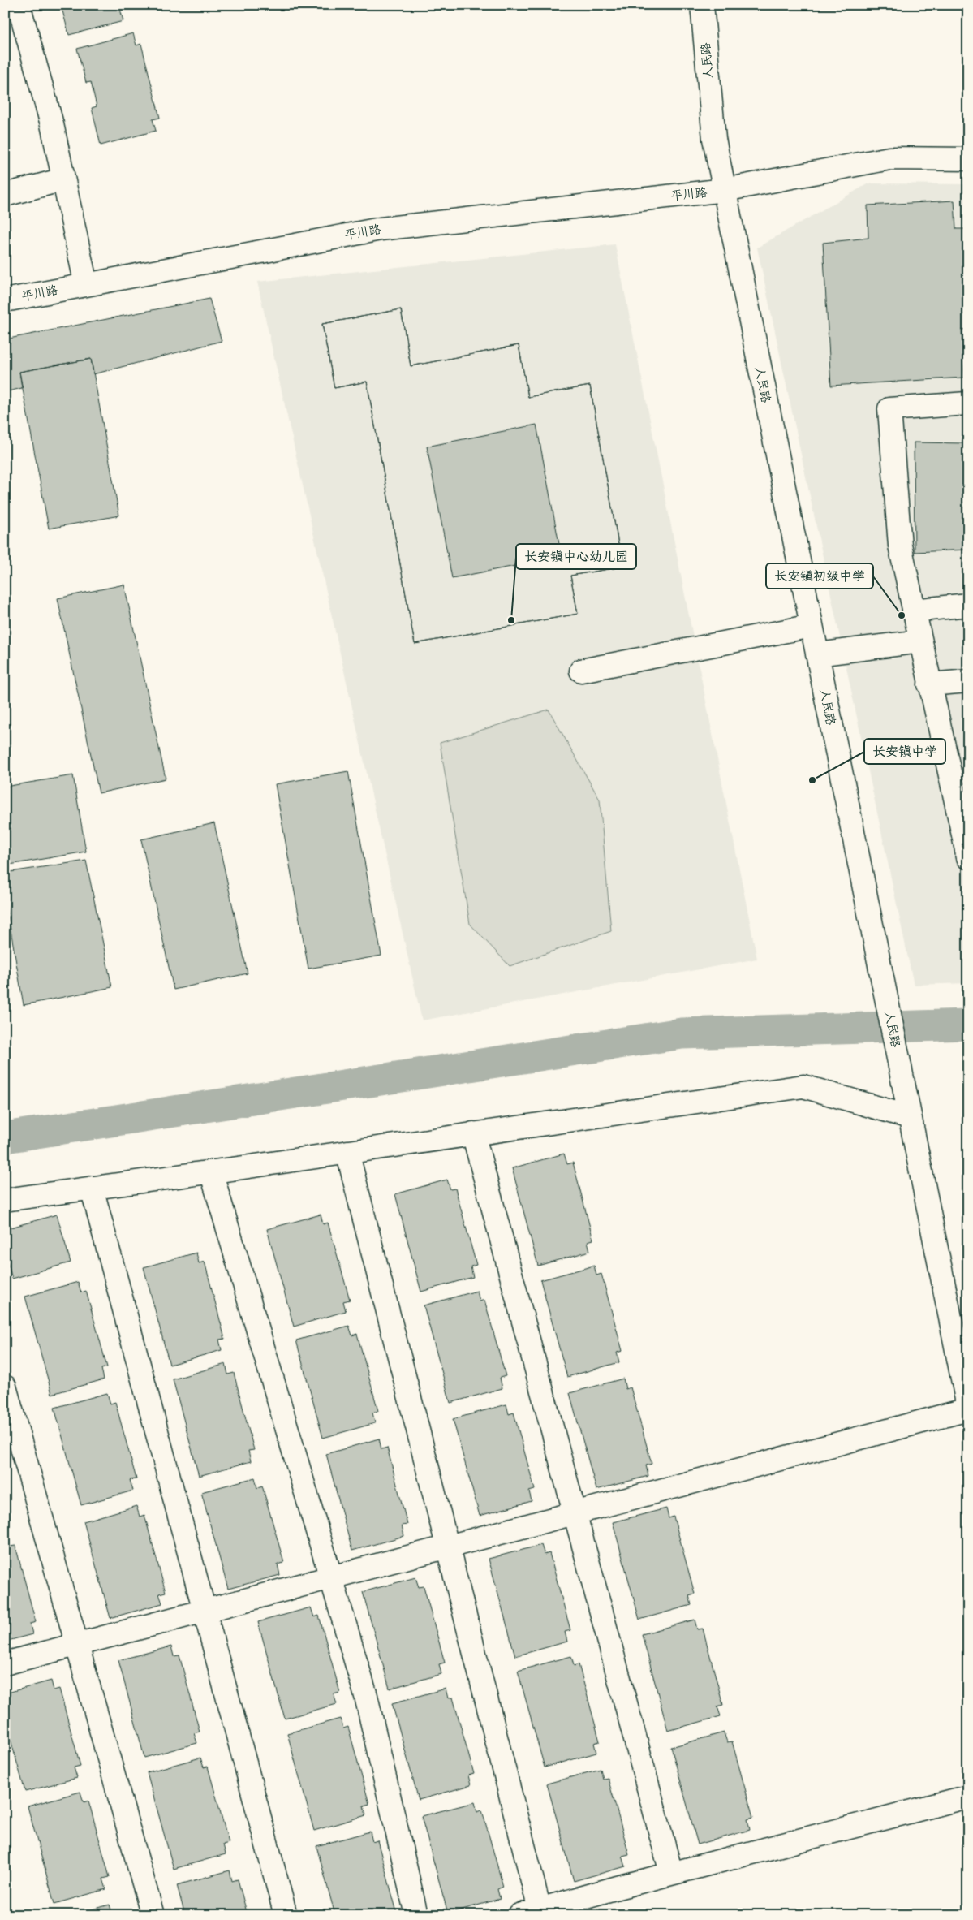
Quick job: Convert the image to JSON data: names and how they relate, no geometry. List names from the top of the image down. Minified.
{"streets":{"street":["人民路","平川路"]},"crossings":[["人民路","平川路"]],"places":["长安镇初级中学","长安镇中心幼儿园","长安镇中学"]}
